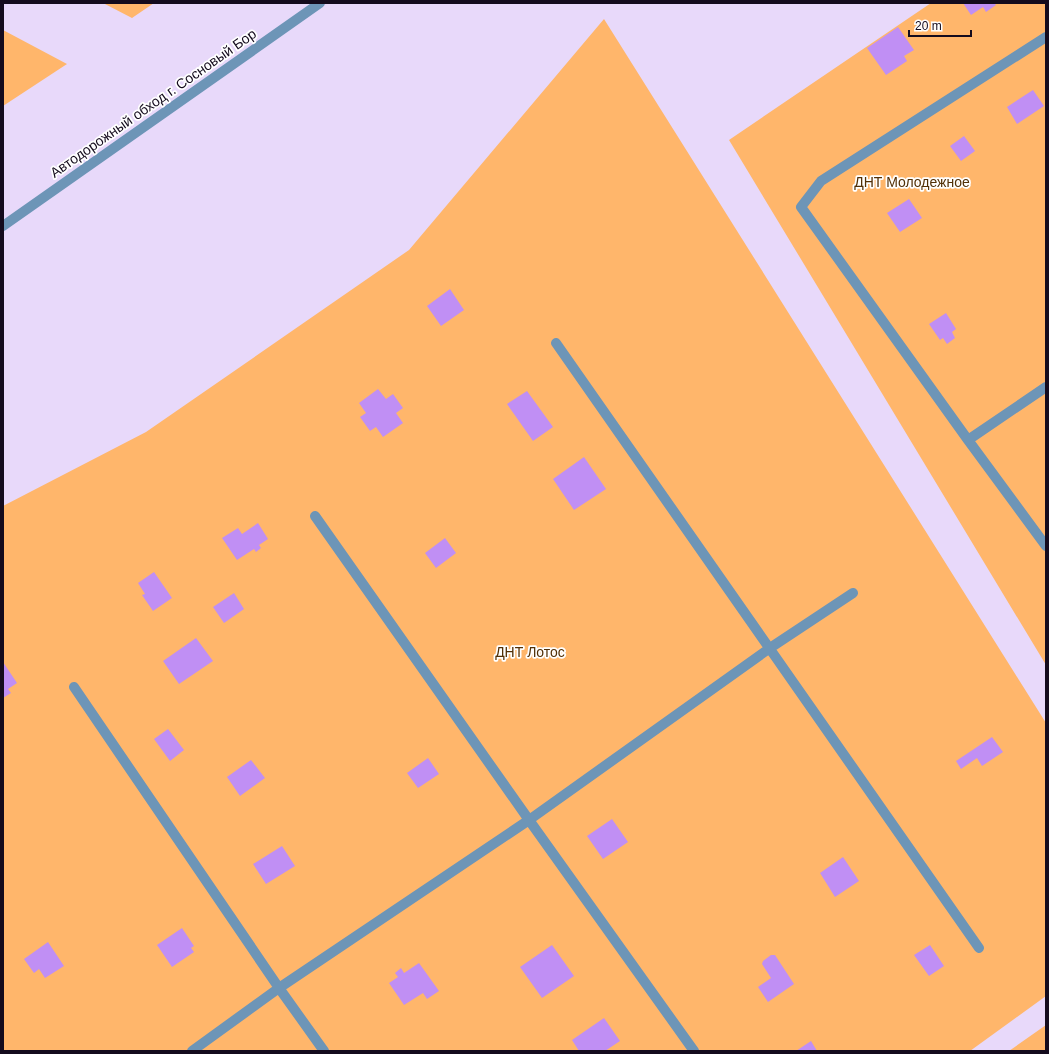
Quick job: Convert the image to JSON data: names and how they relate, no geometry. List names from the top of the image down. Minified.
{"streets":{"street":["Автодорожный обход г. Сосновый Бор"]},"parks":["ДНТ Молодежное","ДНТ Лотос"],"scale_bar":"20 m"}
